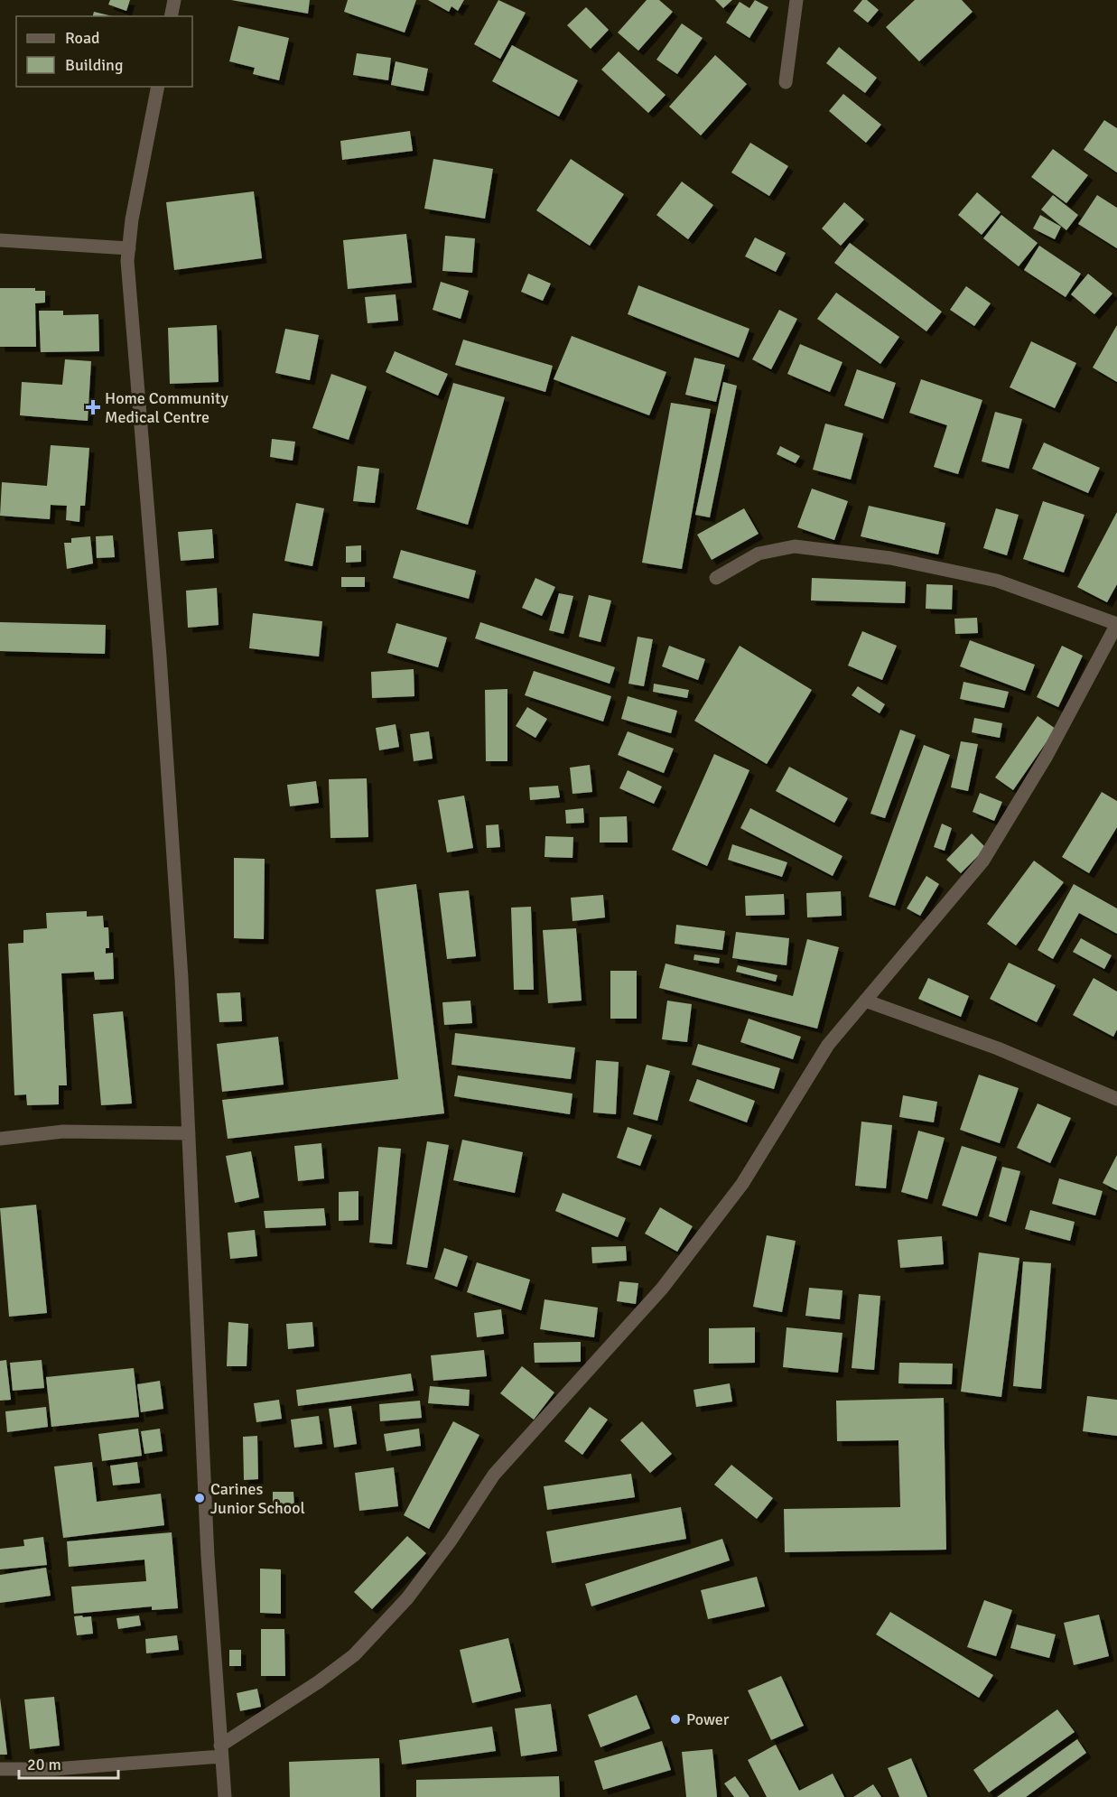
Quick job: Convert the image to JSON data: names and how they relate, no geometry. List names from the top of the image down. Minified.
{"places":{"health":["Home Community Medical Centre"],"other":["Carines Junior School","Power"]},"legend":["Road","Building"],"scale_bar":"20 m"}
